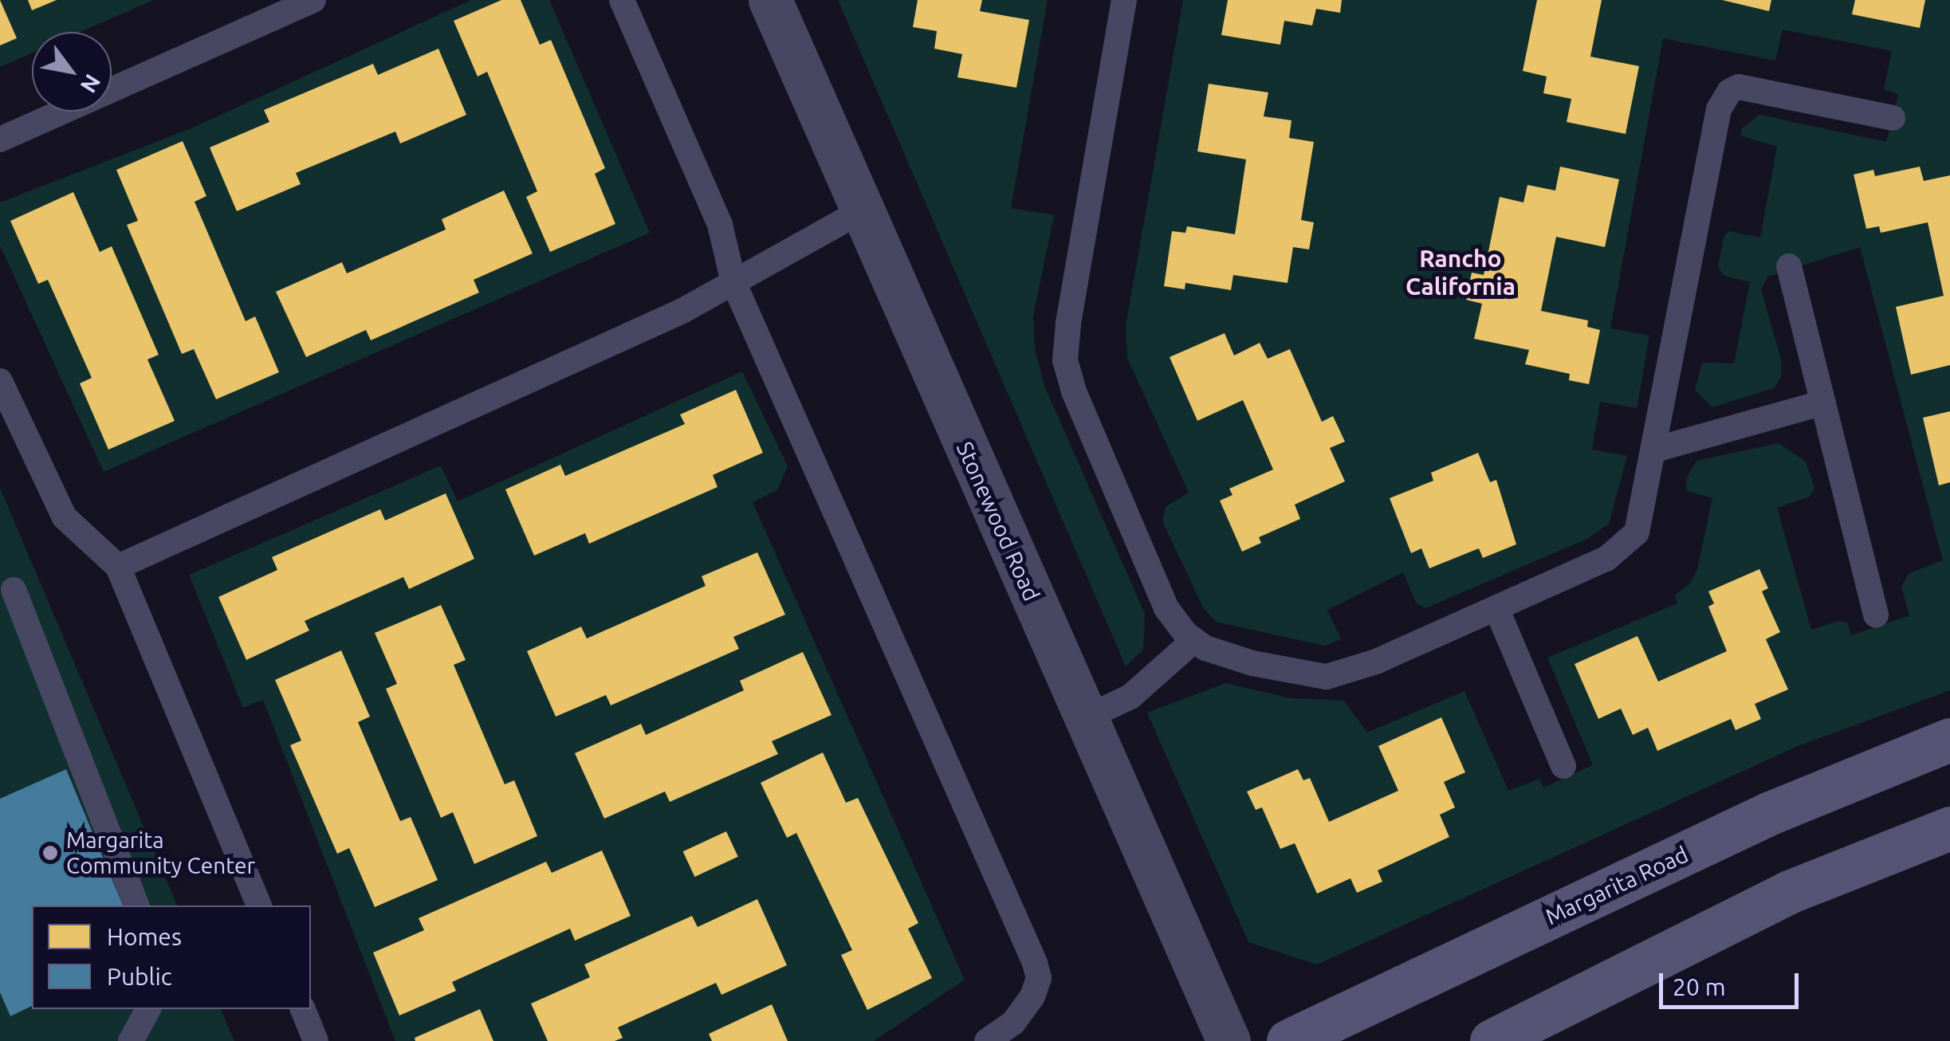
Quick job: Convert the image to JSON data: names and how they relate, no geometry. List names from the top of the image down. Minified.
{"streets":{"main road":["Margarita Road"],"street":["Stonewood Road"]},"districts":["Rancho California"],"places":["Margarita Community Center"],"legend":["Homes","Public"],"scale_bar":"20 m","north":"bottom right"}
